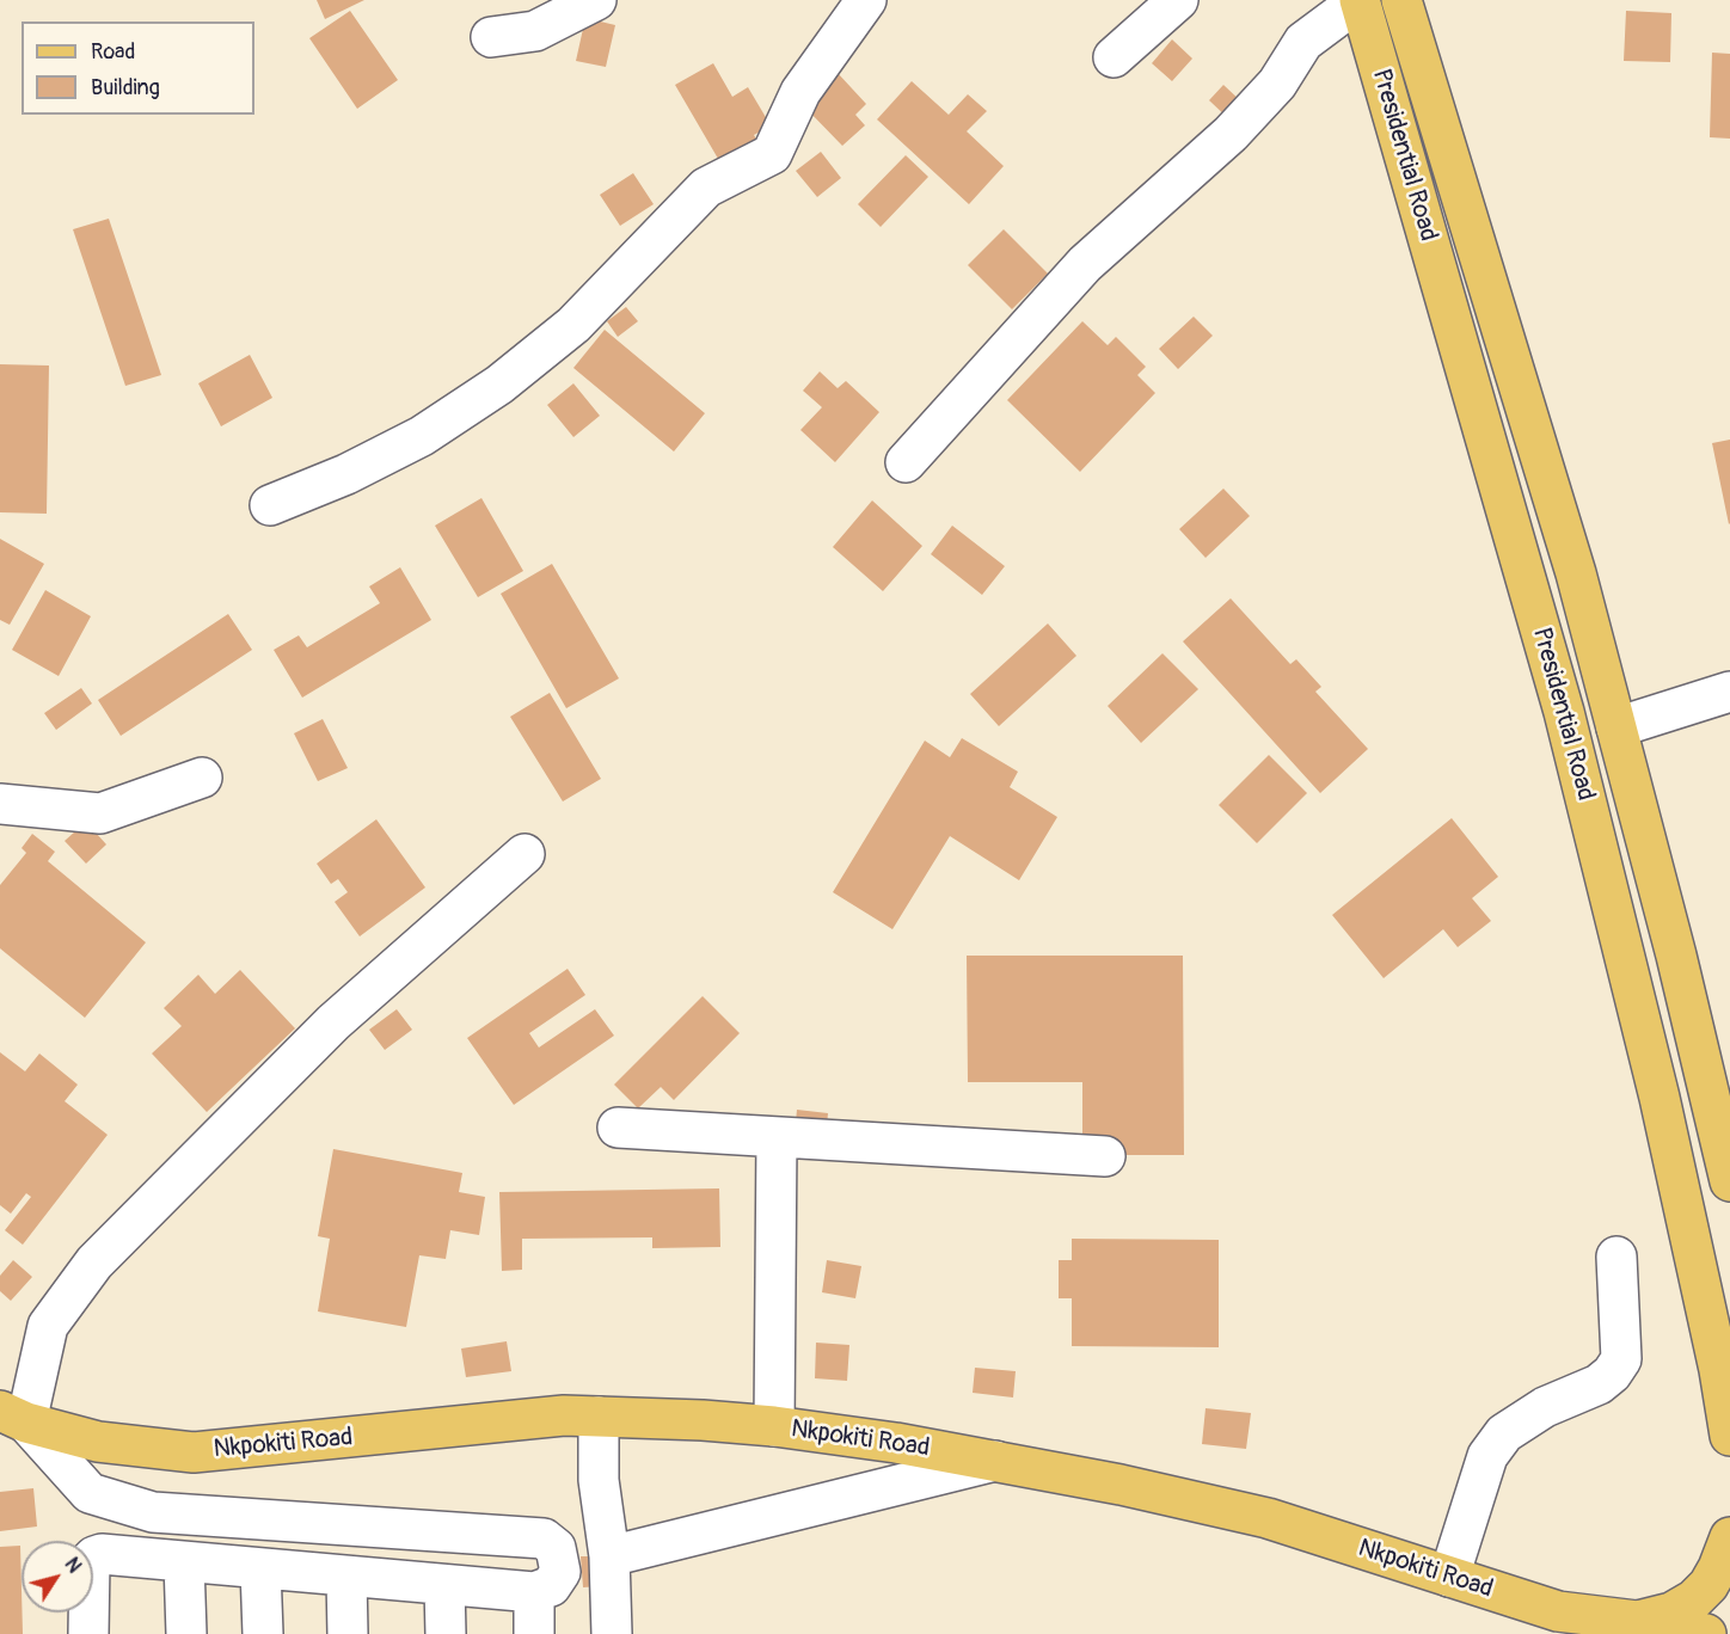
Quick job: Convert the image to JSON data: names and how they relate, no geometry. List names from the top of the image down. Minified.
{"streets":{"main road":["Presidential Road","Nkpokiti Road"]},"legend":["Road","Building"],"north":"top right"}
